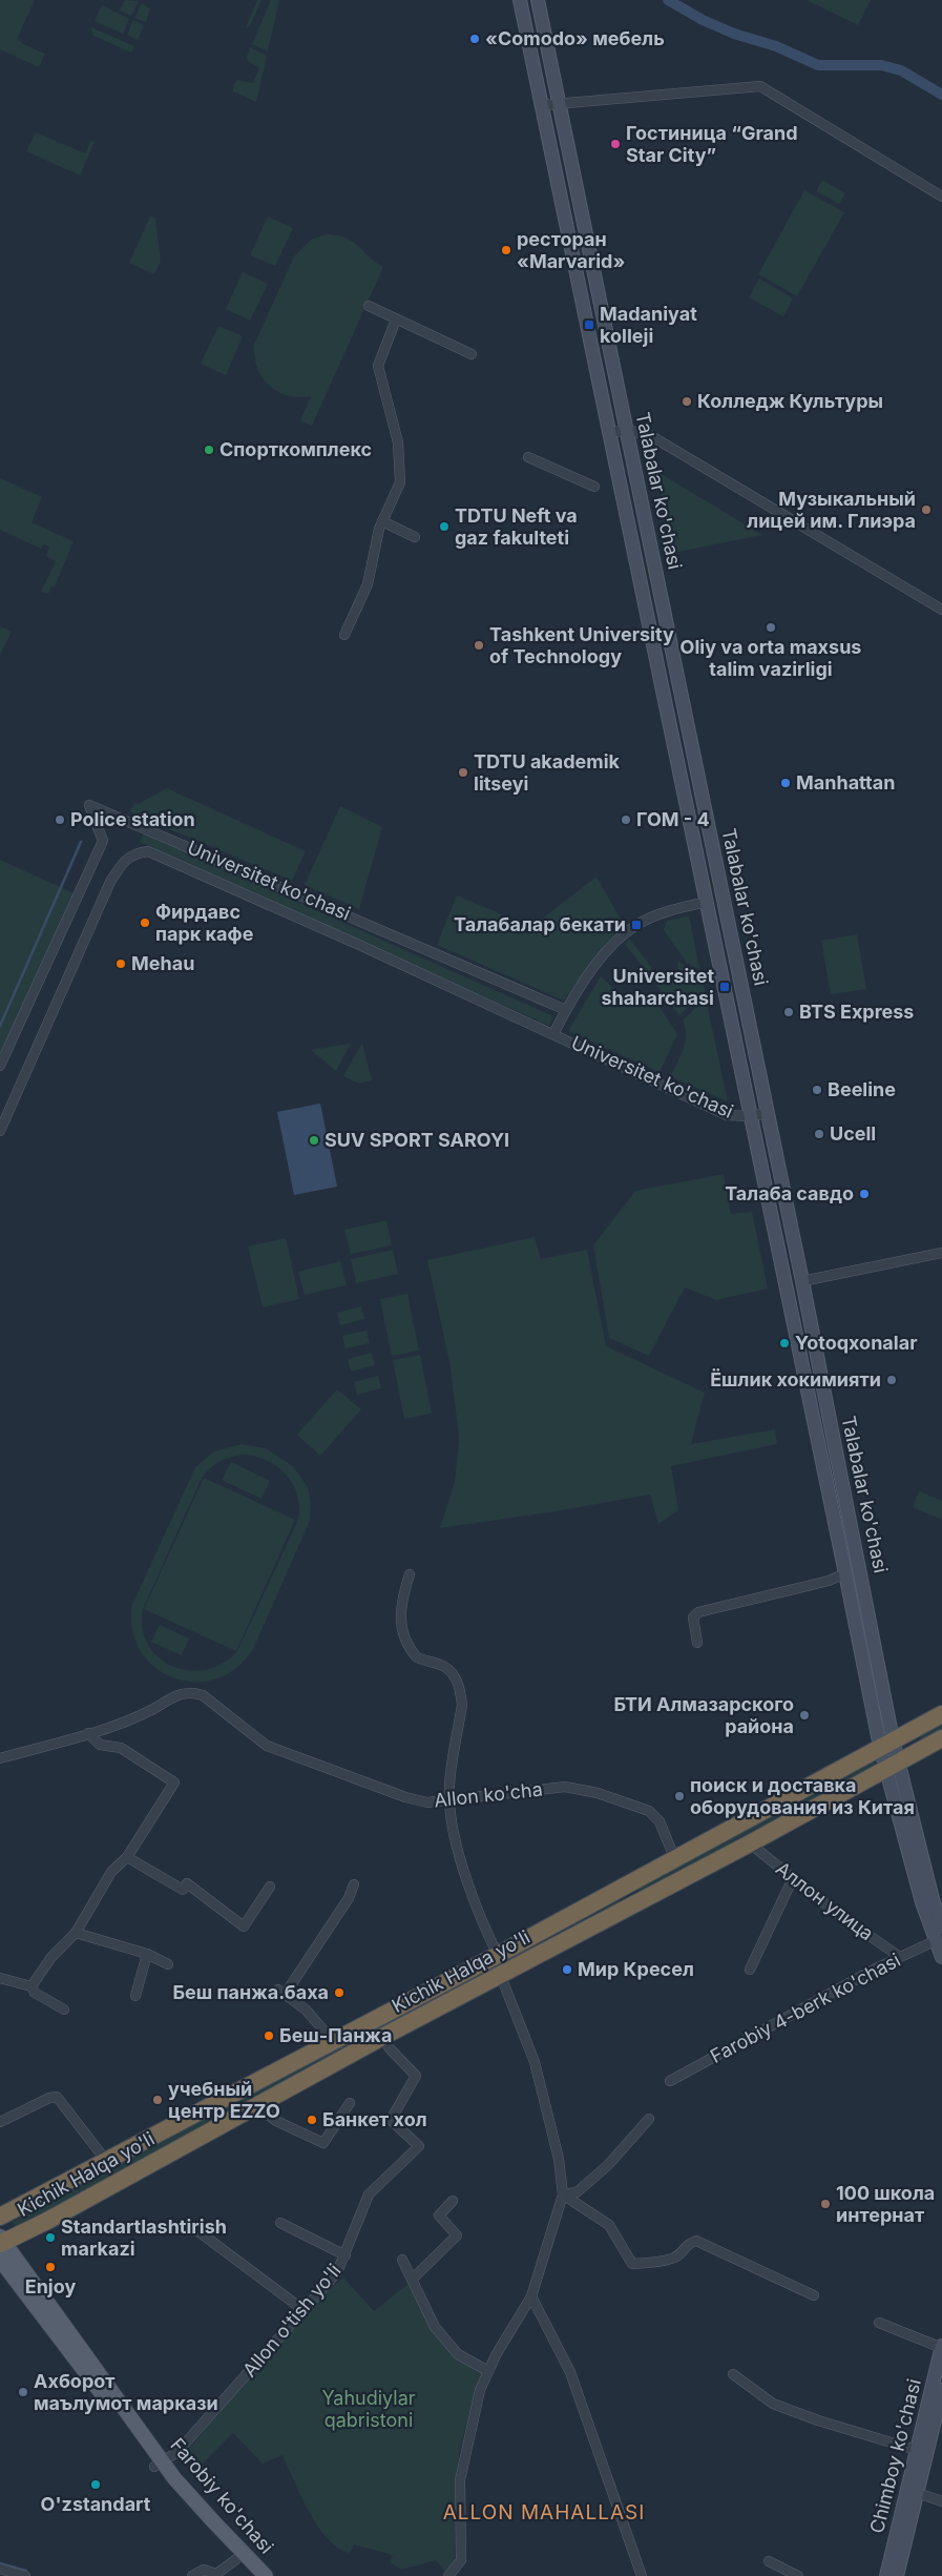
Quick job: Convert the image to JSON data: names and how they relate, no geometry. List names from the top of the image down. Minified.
{"streets":{"highway":["Kichik Halqa yo'li"],"main road":["Talabalar ko'chasi","Chimboy ko'chasi","Farobiy ko'chasi"],"street":["Universitet ko'chasi","Allon ko'cha","Аллон улица","Farobiy 4-berk ko'chasi","Allon o'tish yo'li"]},"crossings":[["Talabalar ko'chasi","Universitet ko'chasi"],["Talabalar ko'chasi","Kichik Halqa yo'li"],["Allon ko'cha","Kichik Halqa yo'li"],["Аллон улица","Kichik Halqa yo'li"],["Аллон улица","Farobiy 4-berk ko'chasi"],["Kichik Halqa yo'li","Allon o'tish yo'li"],["Kichik Halqa yo'li","Farobiy ko'chasi"],["Allon o'tish yo'li","Farobiy ko'chasi"]],"districts":["ALLON MAHALLASI"],"parks":["Yahudiylar qabristoni"],"places":{"other":["«Comodo» мебель","Гостиница “Grand Star City”","ресторан «Marvarid»","Колледж Культуры","Спорткомплекс","Музыкальный лицей им. Глиэра","TDTU Neft va gaz fakulteti","Oliy va orta maxsus talim vazirligi","Tashkent University of Technology","TDTU akademik litseyi","Manhattan","Police station","ГОМ - 4","Фирдавс парк кафе","Mehau","BTS Express","Beeline","Ucell","SUV SPORT SAROYI","Талаба савдо","Yotoqxonalar","Ёшлик хокимияти","БТИ Алмазарского района","поиск и доставка оборудования из Китая","Мир Кресел","Беш панжа.баха","Беш-Панжа","учебный центр ЕZZO","Банкет хол","100 школа интернат","Standartlashtirish markazi","Enjoy","Ахборот маълумот маркази","O'zstandart"],"transit":["Madaniyat kolleji","Талабалар бекати","Universitet shaharchasi"]}}
